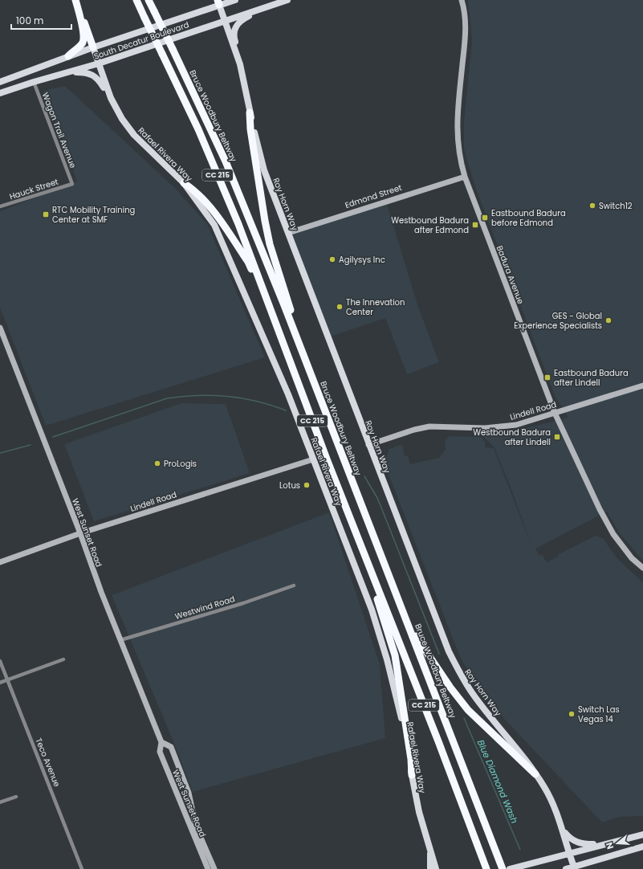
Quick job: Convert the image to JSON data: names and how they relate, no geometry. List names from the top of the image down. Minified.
{"streets":{"highway":["Bruce Woodbury Beltway","CC 215"],"main road":["South Decatur Boulevard","Rafael Rivera Way","Edmond Street","Roy Horn Way","Badura Avenue","Lindell Road","West Sunset Road"],"street":["Wagon Trail Avenue","Hauck Street","Westwind Road","Teco Avenue"]},"crossings":[["South Decatur Boulevard","Wagon Trail Avenue"],["South Decatur Boulevard","Rafael Rivera Way"],["South Decatur Boulevard","Roy Horn Way"],["Wagon Trail Avenue","Hauck Street"],["Rafael Rivera Way","Lindell Road"],["Edmond Street","Roy Horn Way"],["Edmond Street","Badura Avenue"],["Roy Horn Way","Lindell Road"],["Badura Avenue","Lindell Road"],["Lindell Road","West Sunset Road"],["West Sunset Road","Westwind Road"]],"water":["Blue Diamond Wash"],"places":{"other":["Switch12","Agilysys Inc","The Innevation Center","GES - Global Experience Specialists","ProLogis","Lotus","Switch Las Vegas 14"],"transit":["RTC Mobility Training Center at SMF","Eastbound Badura before Edmond","Westbound Badura after Edmond","Eastbound Badura after Lindell","Westbound Badura after Lindell"]},"scale_bar":"100 m","north":"left"}
